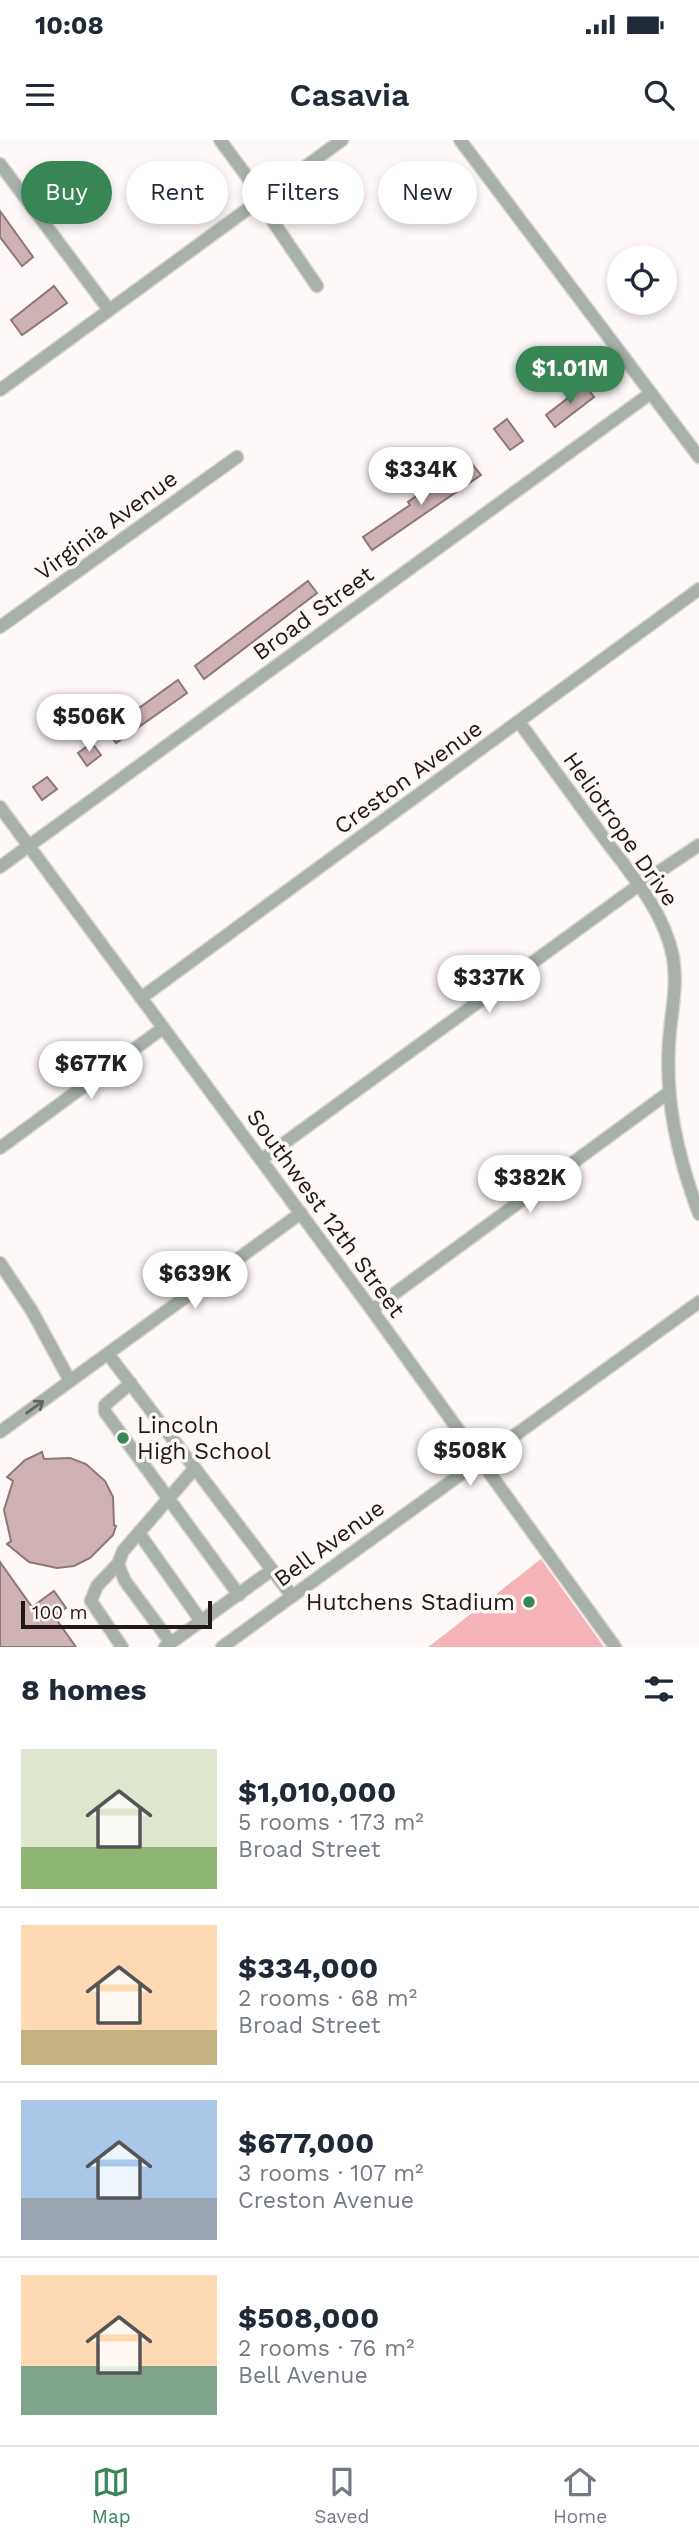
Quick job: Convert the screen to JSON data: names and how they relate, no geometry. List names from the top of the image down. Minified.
{"streets":{"street":["Virginia Avenue","Broad Street","Creston Avenue","Heliotrope Drive","Southwest 12th Street","Bell Avenue"]},"crossings":[["Broad Street","Southwest 12th Street"],["Creston Avenue","Heliotrope Drive"],["Creston Avenue","Southwest 12th Street"],["Southwest 12th Street","Bell Avenue"]],"places":["Lincoln High School","Hutchens Stadium"],"scale_bar":"100 m","page":{"status":"10:08","header":"Casavia","chip":["Buy","Rent","Filters","New"],"price":["$1.01M","$334K","$506K","$337K","$677K","$382K","$639K","$508K"],"scale":"100 m","heading":"8 homes","list":[{"name":"$1,010,000","note":"5 rooms · 173 m² · Broad Street"},{"name":"$334,000","note":"2 rooms · 68 m² · Broad Street"},{"name":"$677,000","note":"3 rooms · 107 m² · Creston Avenue"},{"name":"$508,000","note":"2 rooms · 76 m² · Bell Avenue"}],"tabs":["Map","Saved","Home"]}}
